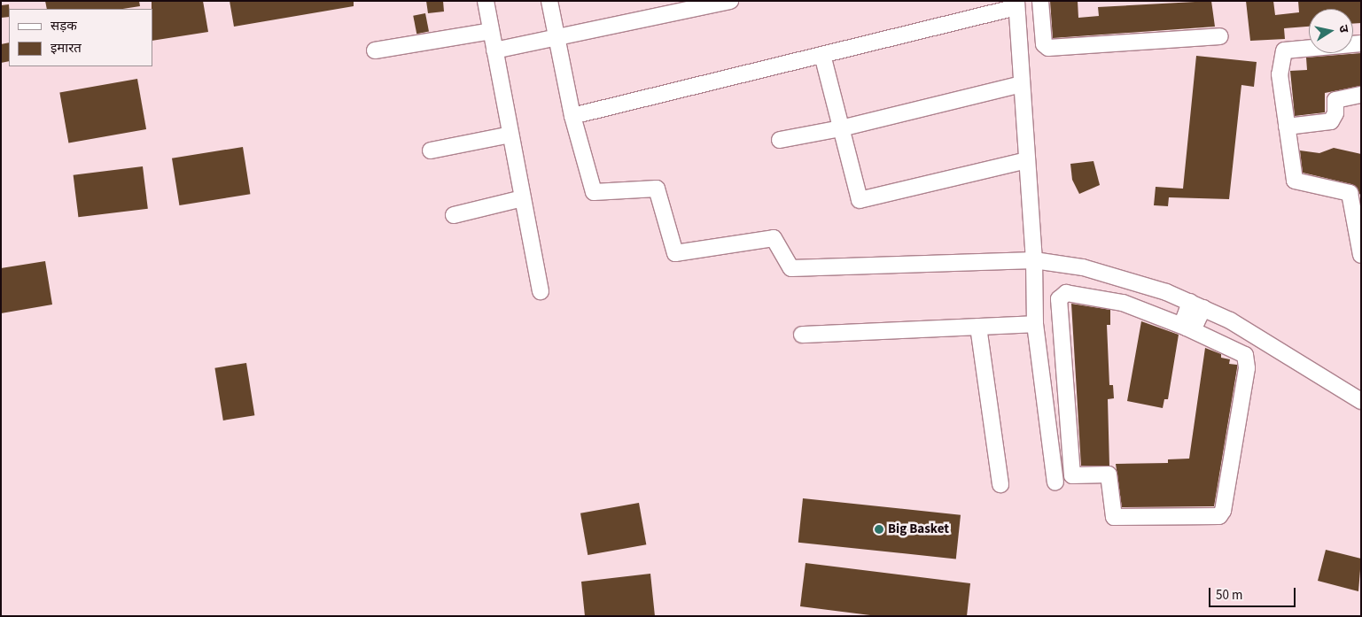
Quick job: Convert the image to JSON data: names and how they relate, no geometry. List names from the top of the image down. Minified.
{"places":["Big Basket"],"legend":["सड़क","इमारत"],"scale_bar":"50 m","north":"right"}
